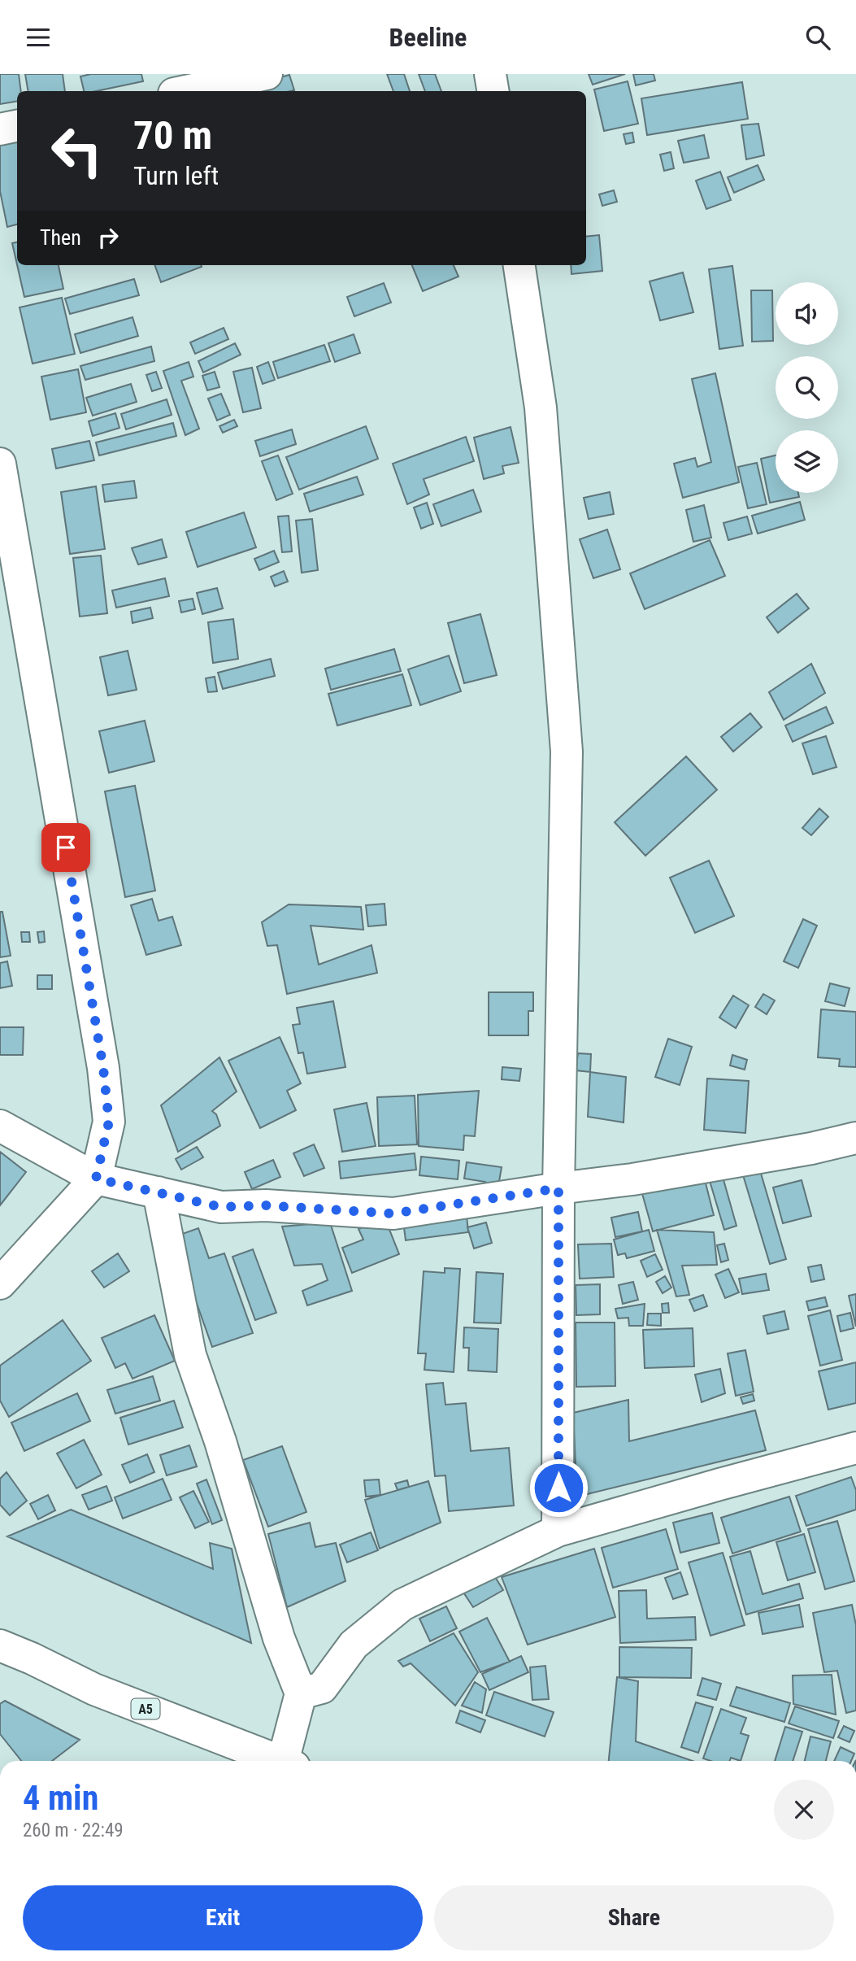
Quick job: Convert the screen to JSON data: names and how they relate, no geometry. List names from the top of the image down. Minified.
{"streets":{"street":["A5"]},"page":{"header":"Beeline","turn":["70 m","Turn left"],"then":"Then","heading":["4 min","260 m · 22:49"],"buttons":["Exit","Share"]}}
